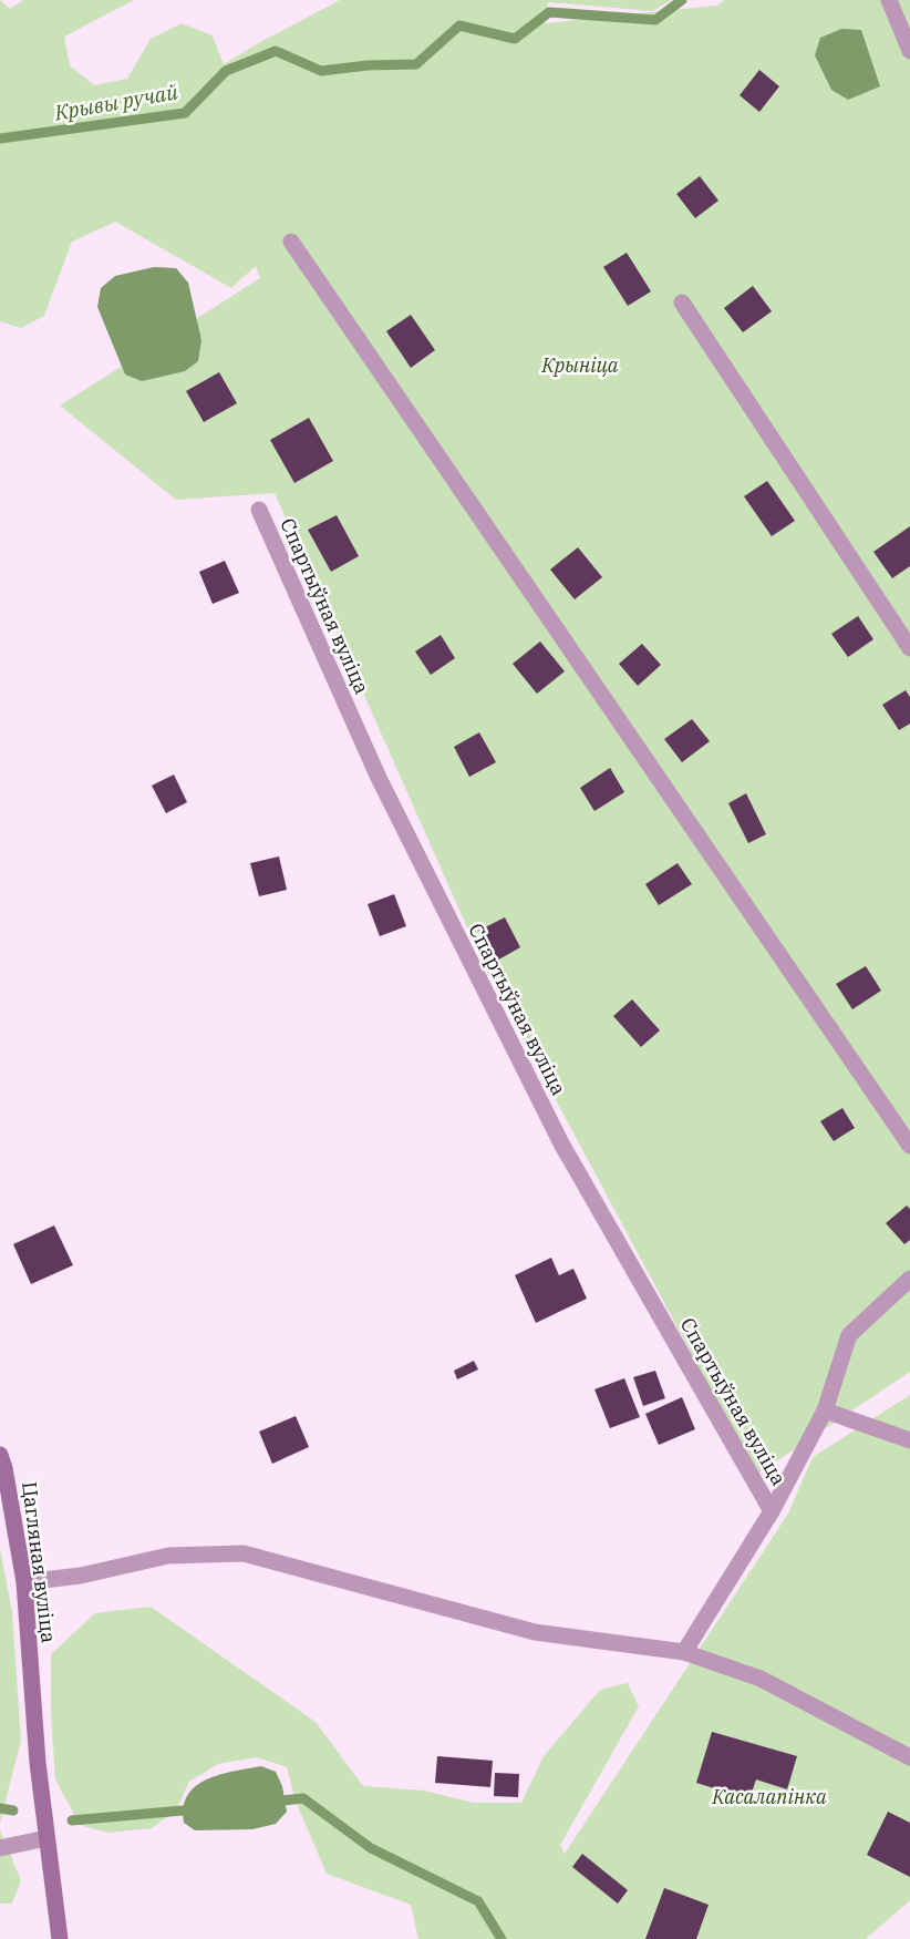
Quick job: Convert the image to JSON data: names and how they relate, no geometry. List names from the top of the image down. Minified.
{"streets":{"street":["Спартыўная вуліца","Цагляная вуліца"]},"water":["Крывы ручай"],"parks":["Крыніца","Касалапінка"]}
